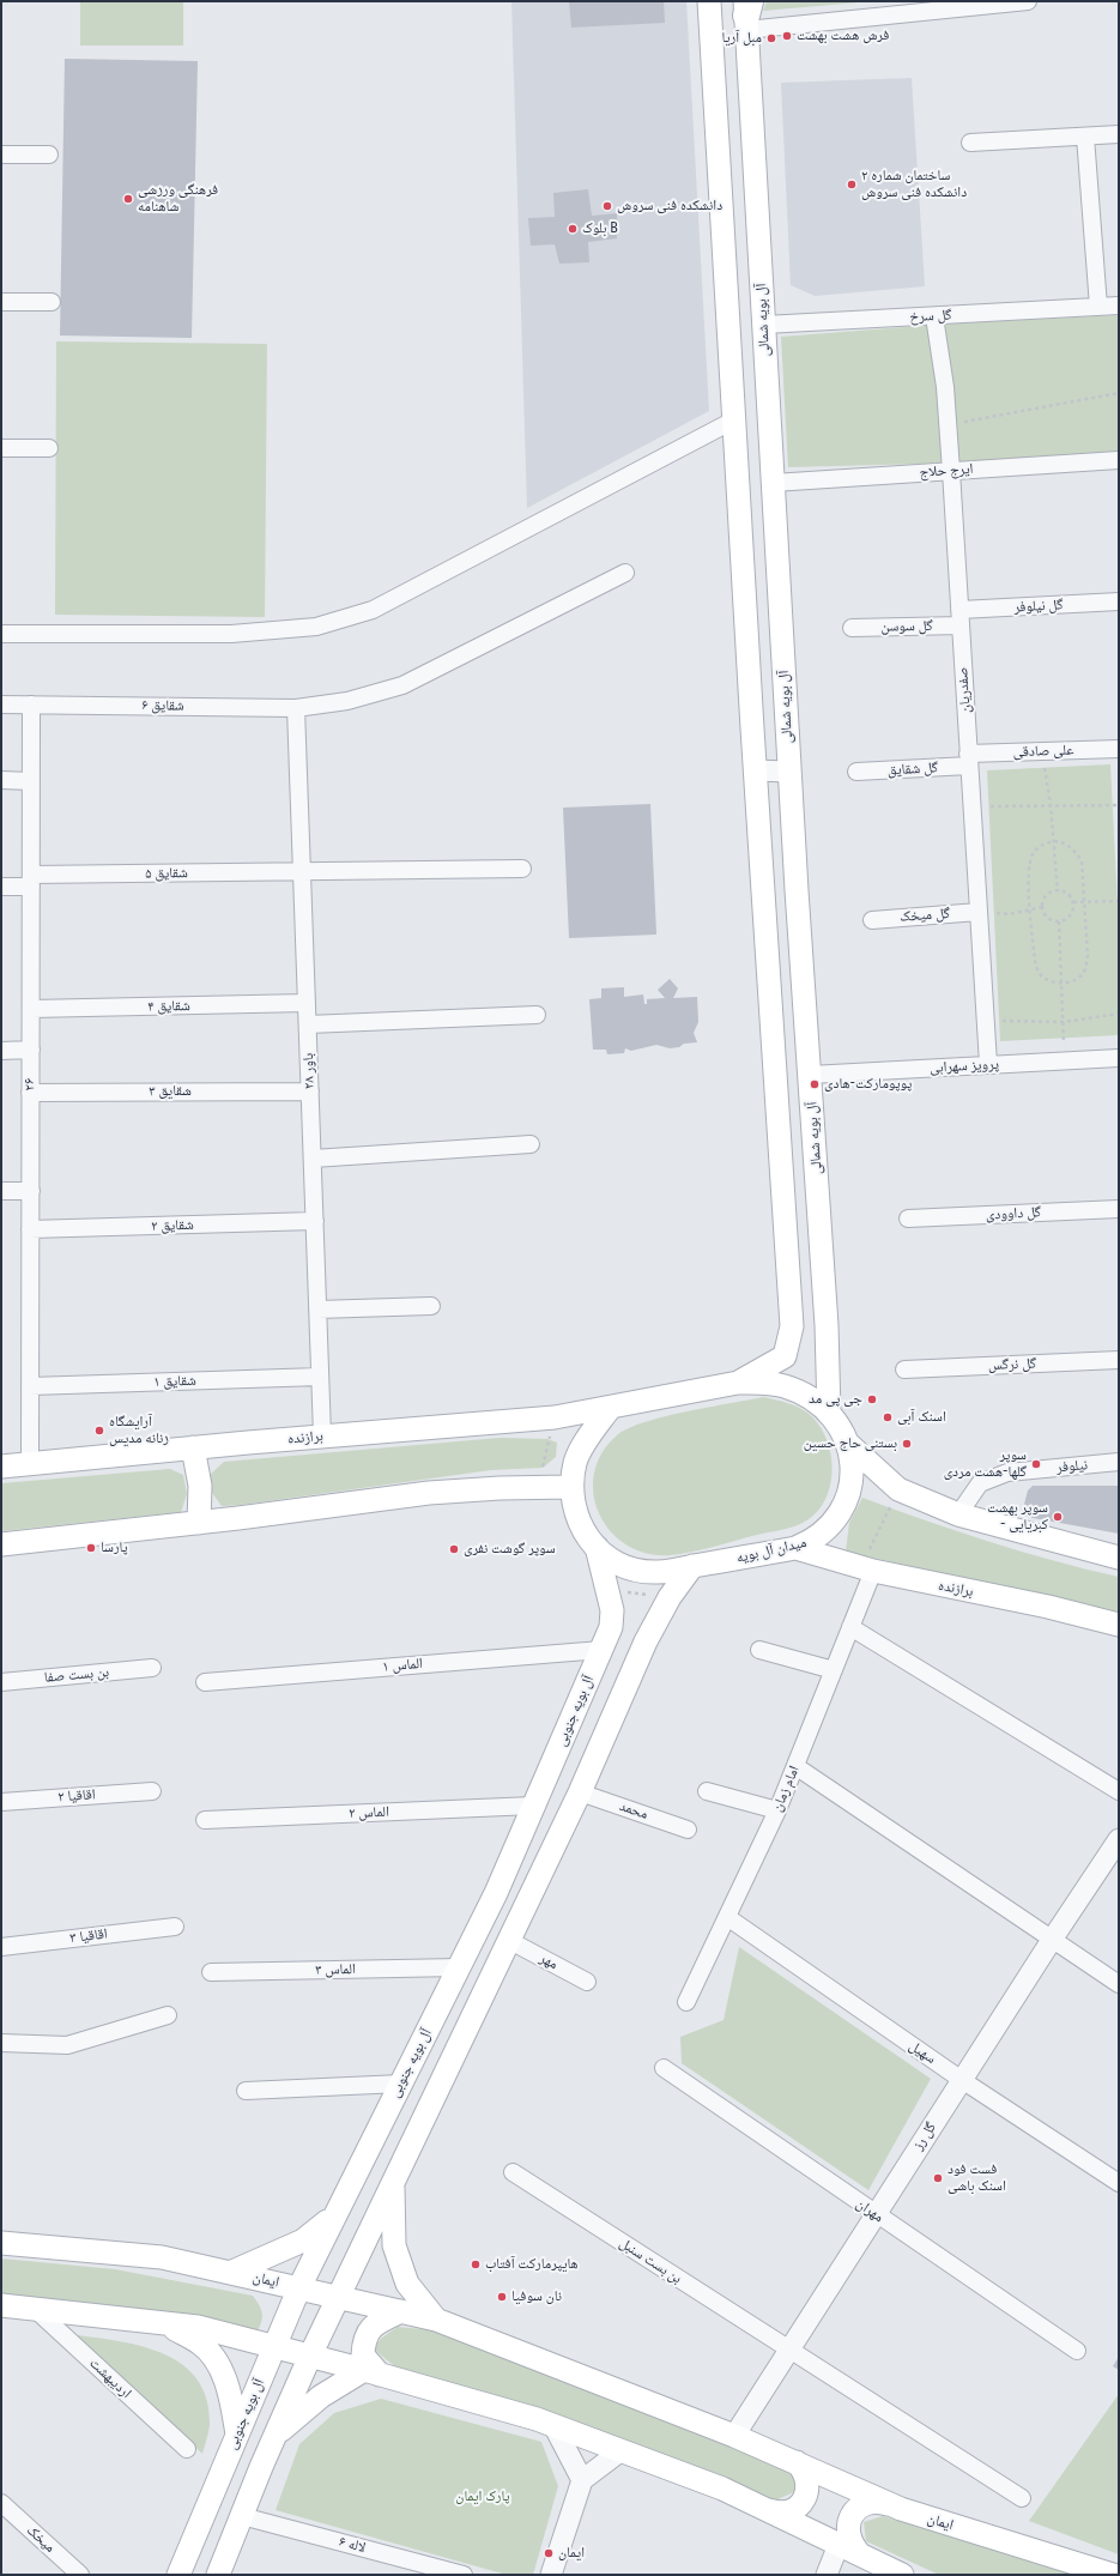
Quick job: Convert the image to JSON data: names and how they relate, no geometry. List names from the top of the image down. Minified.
{"streets":{"main road":["آل بویه شمالی","برازنده","میدان آل بویه","آل بویه جنوبی","ایمان"],"street":["گل سرخ","ایرج حلاج","گل نیلوفر","گل سوسن","صفدریان","شقایق ۶","علی صادقی","گل شقایق","شقایق ۵","گل میخک","شقایق ۴","پرویز سهرابی","باور ۲۸","۲۶","شقایق ۳","گل داوودی","شقایق ۲","گل نرگس","شقایق ۱","نیلوفر","الماس ۱","بن بست صفا","امام زمان","اقاقیا ۲","محمد","الماس ۲","اقاقیا ۳","مهر","الماس ۳","سهیل","گل رز","مهران","بن بست سنبل","اردیبهشت","میخک","لاله ۶"]},"crossings":[["گل سرخ","آل بویه شمالی"],["گل سرخ","صفدریان"],["آل بویه شمالی","ایرج حلاج"],["آل بویه شمالی","پرویز سهرابی"],["آل بویه شمالی","میدان آل بویه"],["ایرج حلاج","صفدریان"],["گل نیلوفر","گل سوسن"],["گل نیلوفر","صفدریان"],["گل سوسن","صفدریان"],["صفدریان","علی صادقی"],["صفدریان","گل شقایق"],["صفدریان","گل میخک"],["صفدریان","پرویز سهرابی"],["شقایق ۶","باور ۲۸"],["شقایق ۶","۲۶"],["علی صادقی","گل شقایق"],["شقایق ۵","باور ۲۸"],["شقایق ۵","۲۶"],["شقایق ۴","باور ۲۸"],["شقایق ۴","۲۶"],["باور ۲۸","شقایق ۳"],["باور ۲۸","شقایق ۲"],["باور ۲۸","شقایق ۱"],["باور ۲۸","برازنده"],["۲۶","شقایق ۳"],["۲۶","شقایق ۲"],["۲۶","شقایق ۱"],["۲۶","برازنده"],["برازنده","میدان آل بویه"],["برازنده","امام زمان"],["میدان آل بویه","آل بویه جنوبی"],["الماس ۱","آل بویه جنوبی"],["آل بویه جنوبی","الماس ۲"],["آل بویه جنوبی","الماس ۳"],["آل بویه جنوبی","ایمان"],["امام زمان","سهیل"],["سهیل","گل رز"],["گل رز","مهران"],["گل رز","بن بست سنبل"],["گل رز","ایمان"]],"parks":["پارک ایمان"],"places":["فرش هشت بهشت","مبل آریا","ساختمان شماره ۲ دانشکده فنی سروش","فرهنگی ورزشی شاهنامه","دانشکده فنی سروش","بلوک B","پوپومارکت-هادی","جی پی مد","اسنک آبی","آرایشگاه زنانه مدیس","بستنی حاج حسین","سوپر گلها-هشت مردی","سوپر بهشت - کبریایی","پارسا","سوپر گوشت نفری","فست فود اسنک باشی","هایپرمارکت آفتاب","نان سوفیا","ایمان"]}
